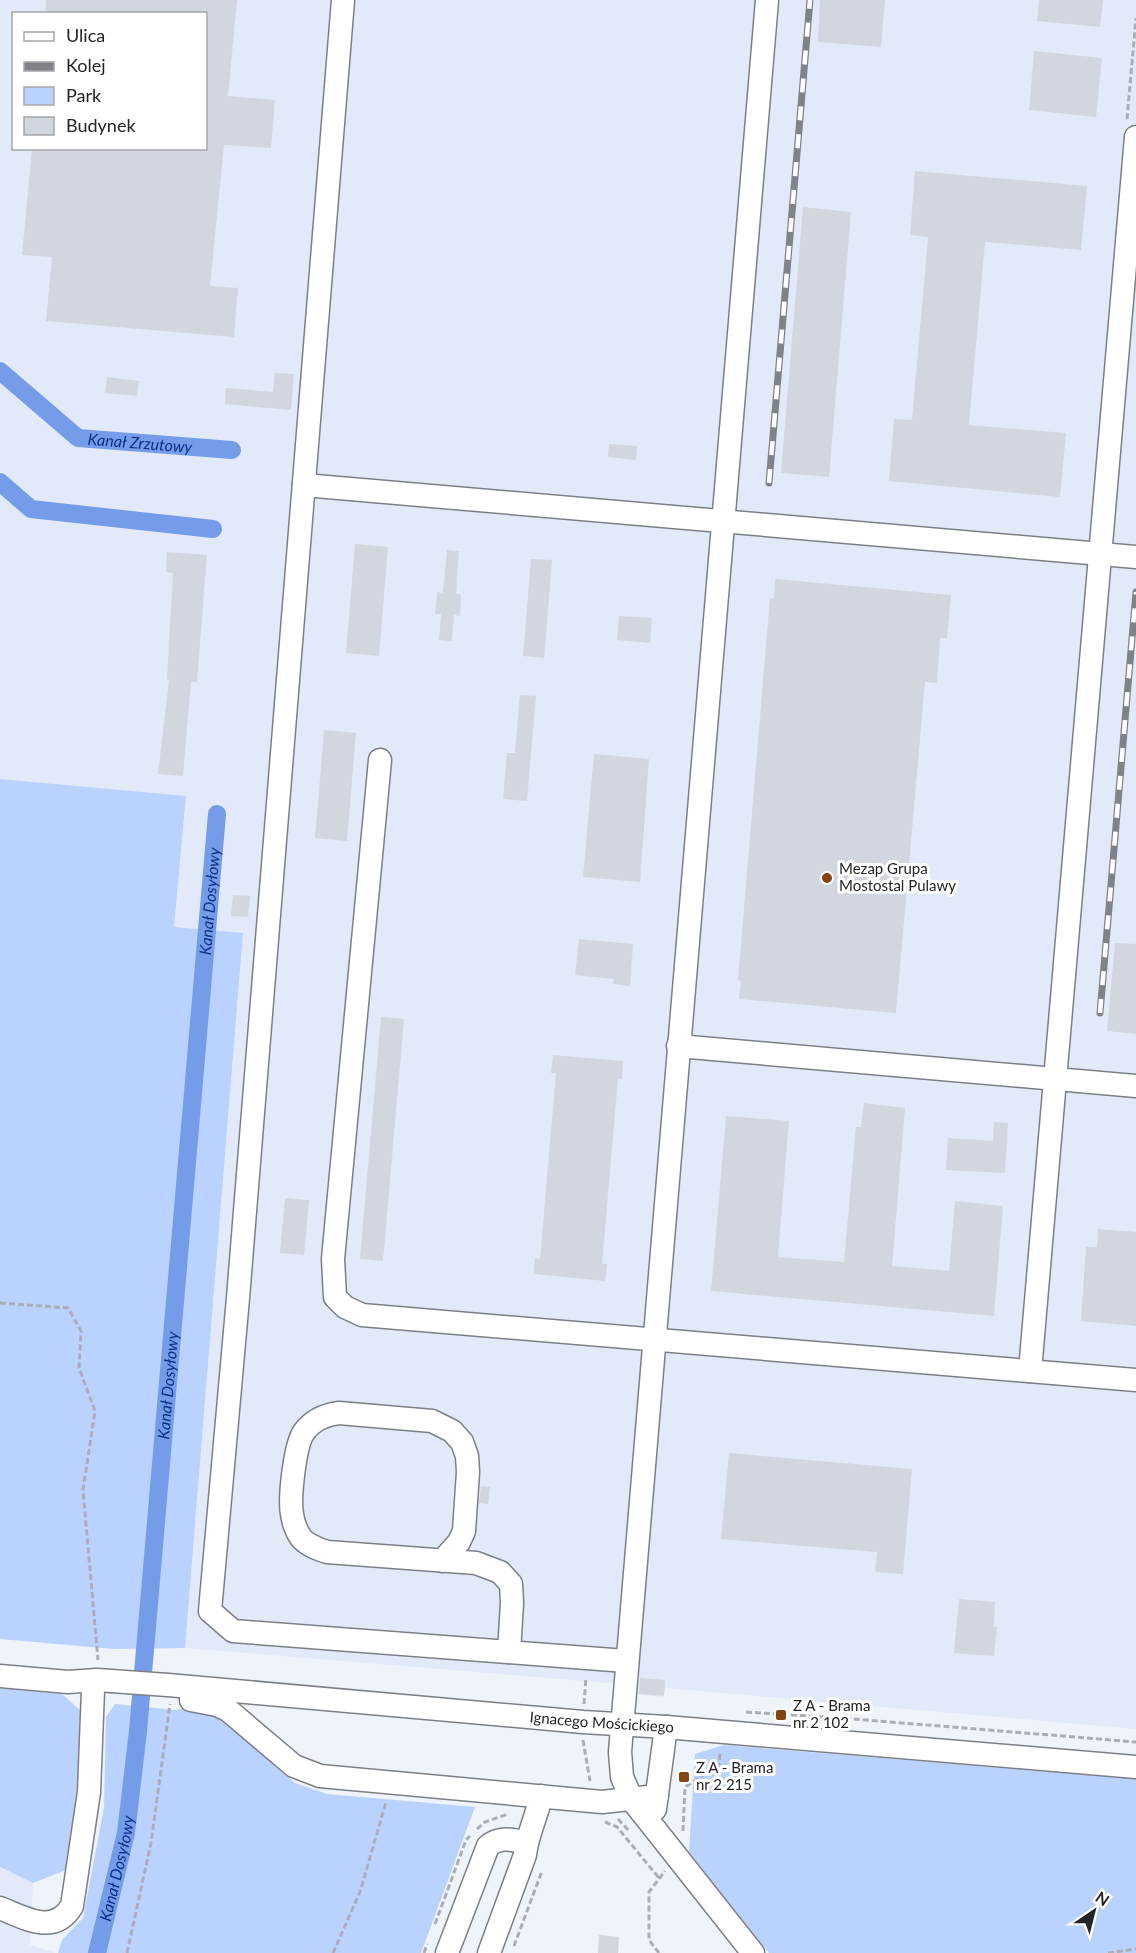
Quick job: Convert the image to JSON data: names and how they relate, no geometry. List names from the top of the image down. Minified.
{"streets":{"street":["Ignacego Mościckiego"]},"water":["Kanał Zrzutowy","Kanał Dosyłowy"],"places":{"other":["Mezap Grupa Mostostal Pulawy"],"transit":["Z A - Brama nr 2 102","Z A - Brama nr 2 215"]},"legend":["Ulica","Kolej","Park","Budynek"],"north":"top right"}
